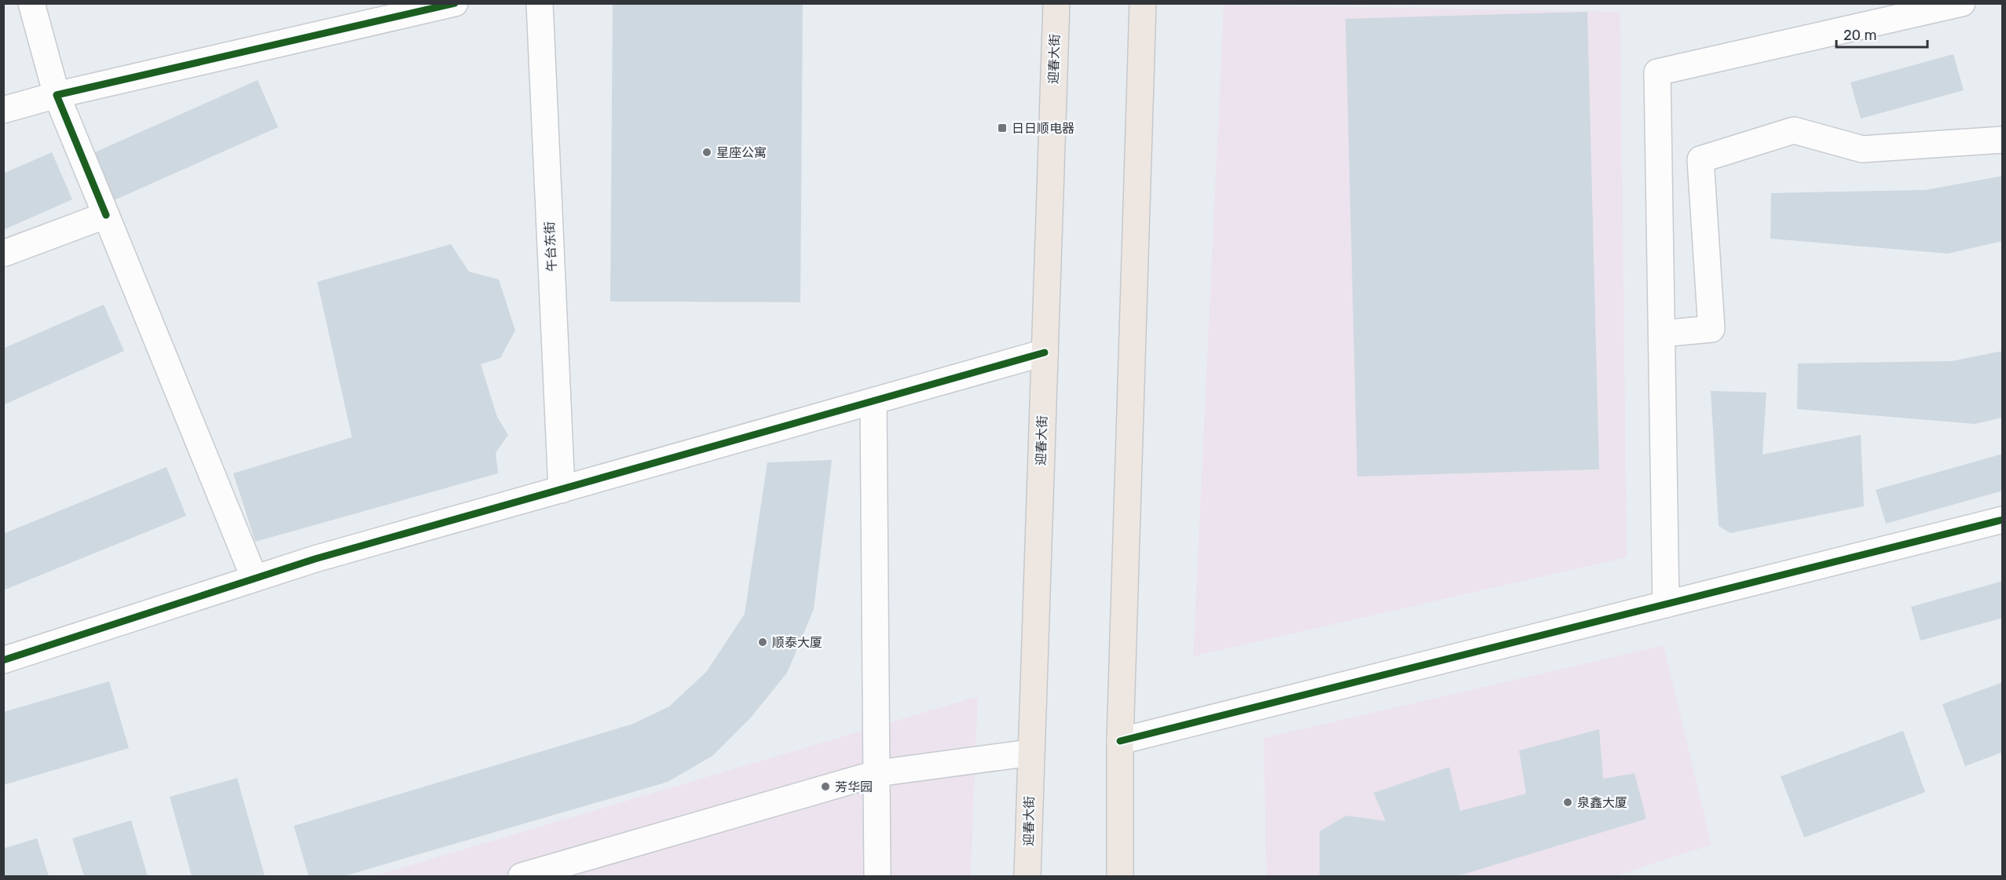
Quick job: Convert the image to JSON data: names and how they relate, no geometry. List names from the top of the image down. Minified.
{"streets":{"main road":["迎春大街"],"street":["午台东街"]},"places":{"transit":["日日顺电器"],"other":["星座公寓","顺泰大厦","芳华园","泉鑫大厦"]},"scale_bar":"20 m"}
